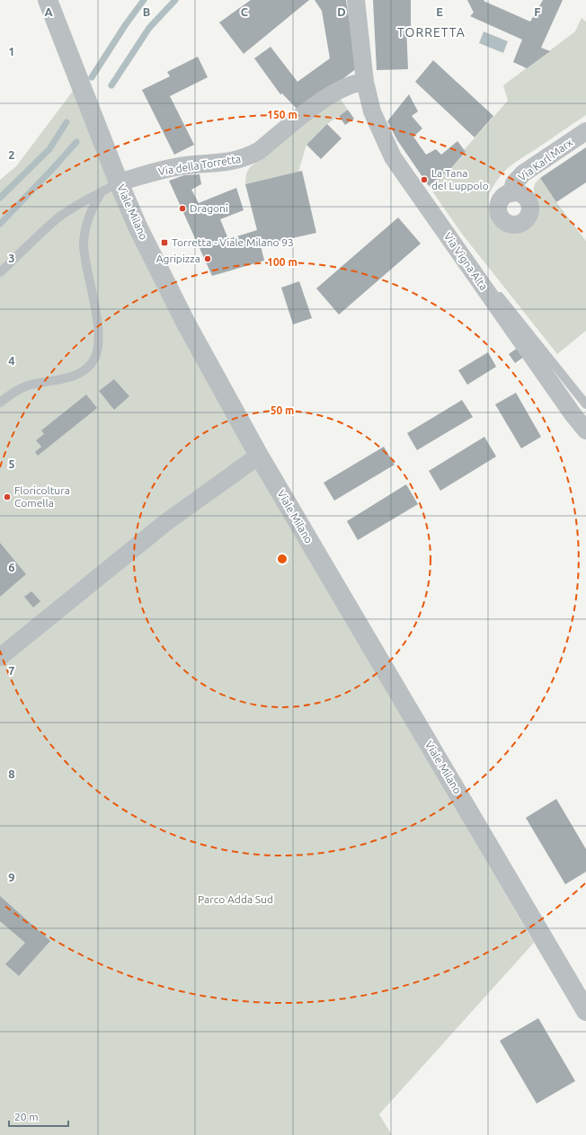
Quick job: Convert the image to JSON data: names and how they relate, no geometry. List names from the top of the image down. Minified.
{"streets":{"street":["Via Karl Marx","Via della Torretta","Viale Milano","Via Vigna Alta"]},"crossings":[["Via della Torretta","Viale Milano"],["Via della Torretta","Via Vigna Alta"]],"districts":["TORRETTA"],"parks":["Parco Adda Sud"],"places":{"other":["La Tana del Luppolo","Dragoni","Agripizza","Floricoltura Comella"],"transit":["Torretta - Viale Milano 93"]},"scale_bar":"20 m","grid":{"columns":["A","B","C","D","E","F"],"rows":["1","2","3","4","5","6","7","8","9"]},"rings":["150 m","100 m","50 m"]}
